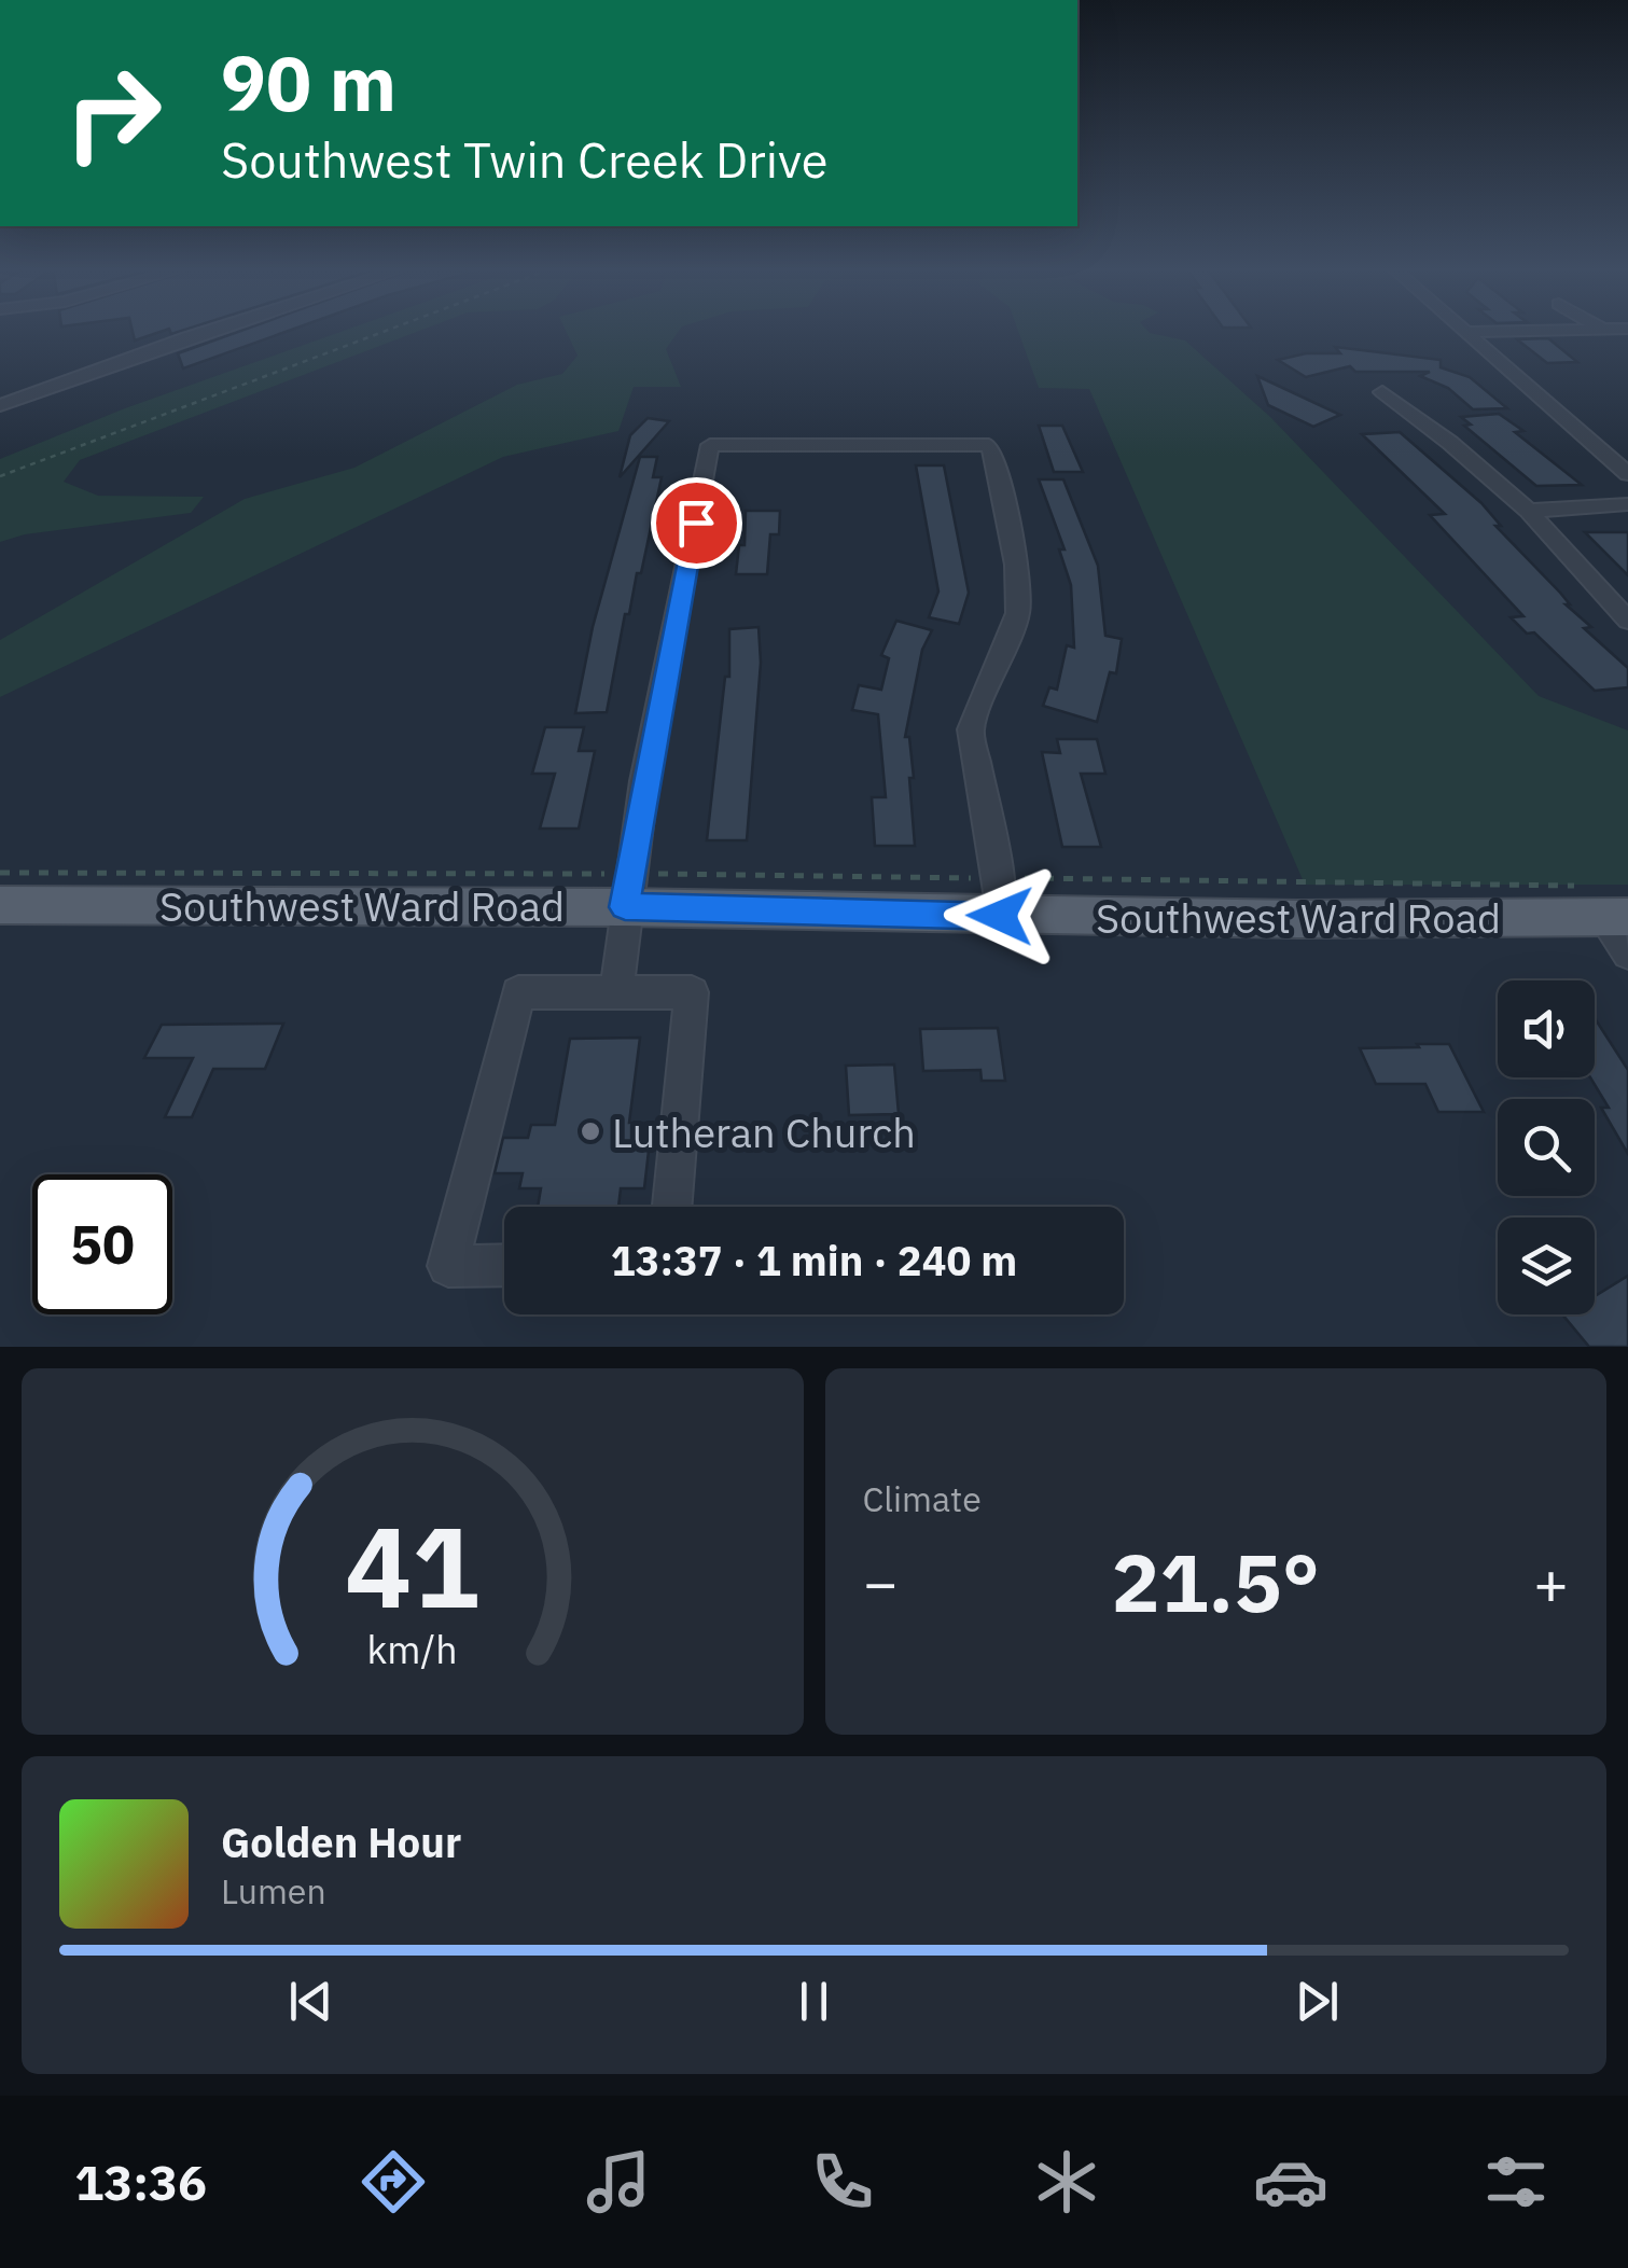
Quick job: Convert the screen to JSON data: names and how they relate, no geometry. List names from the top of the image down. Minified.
{"streets":{"main road":["Southwest Ward Road"]},"places":["Lutheran Church"],"page":{"turn":["90 m","Southwest Twin Creek Drive"],"limit":"50","trip":"13:37 · 1 min · 240 m","tile":"Climate","heat":["−","21.5°","+"],"song":["Golden Hour","Lumen"],"tabs":"13:36","gauge":["41","km/h"]}}
